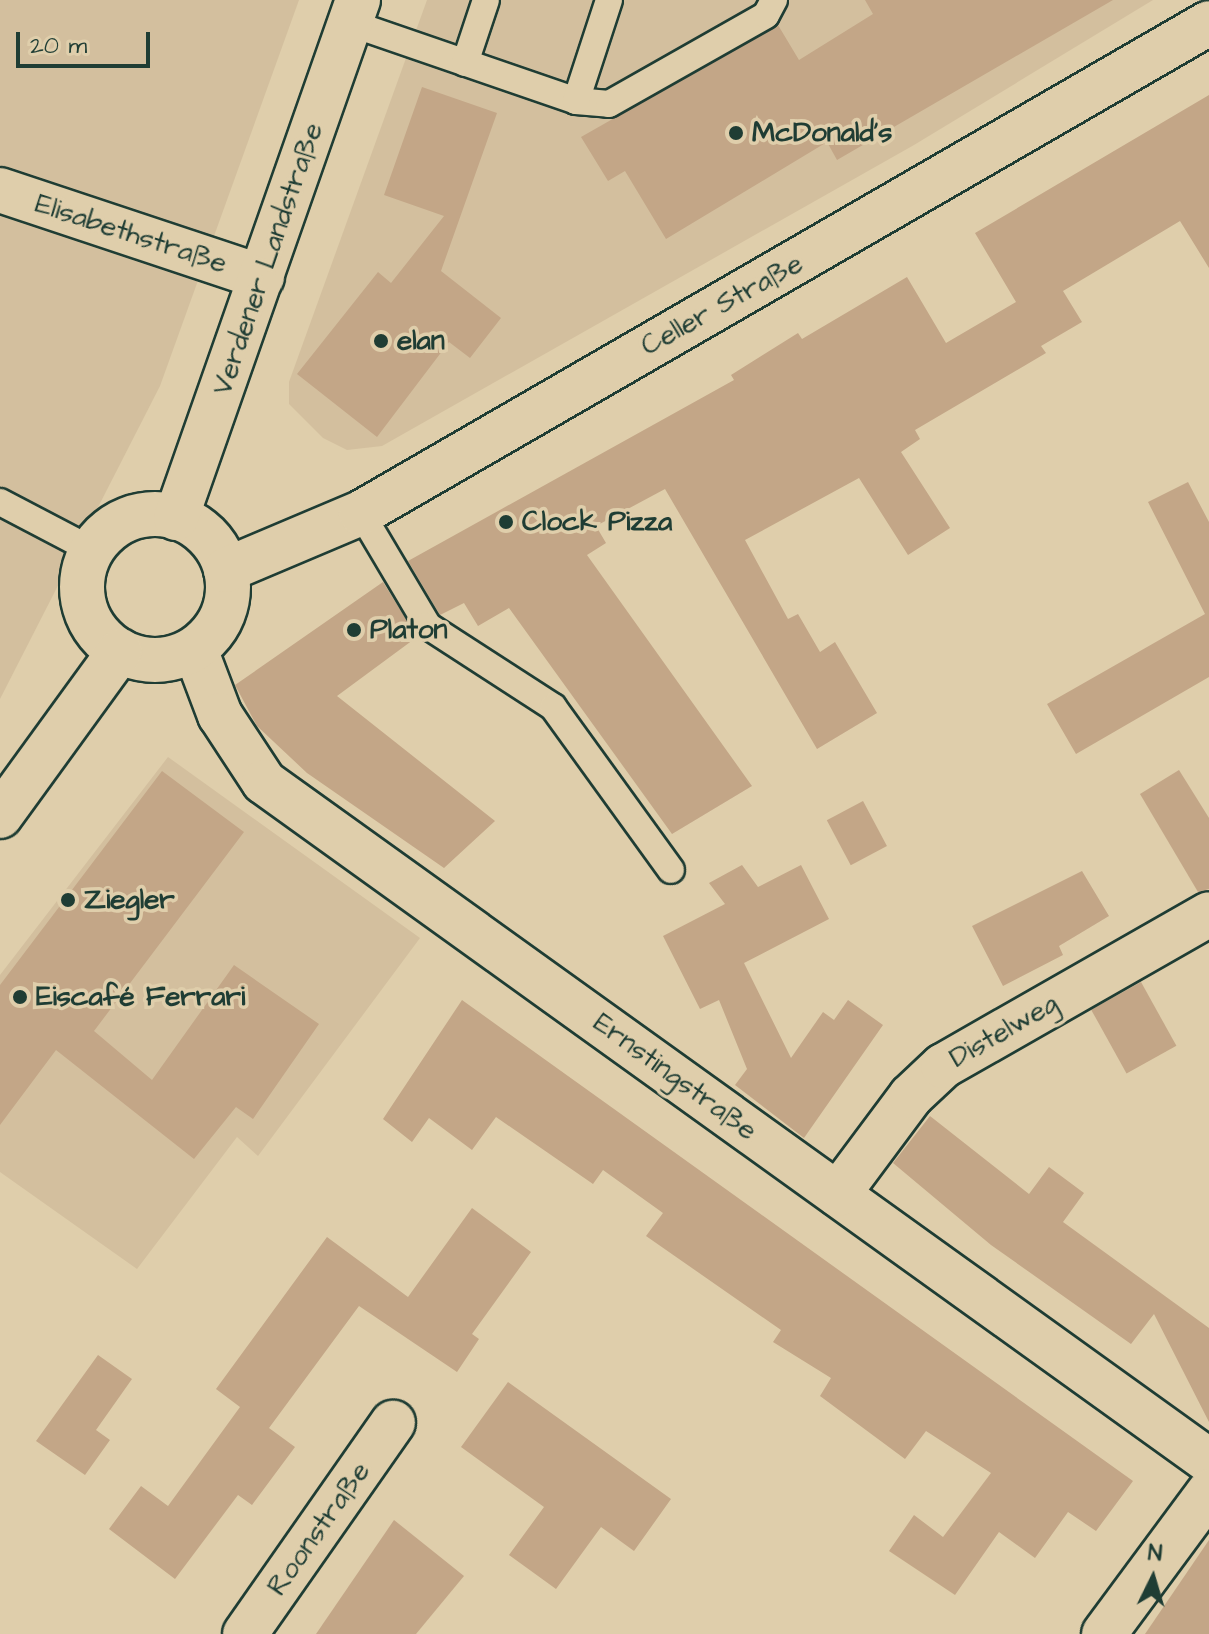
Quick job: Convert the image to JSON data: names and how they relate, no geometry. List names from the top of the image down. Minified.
{"streets":{"street":["Elisabethstraße","Verdener Landstraße","Celler Straße","Distelweg","Ernstingstraße","Roonstraße"]},"crossings":[["Elisabethstraße","Verdener Landstraße"],["Verdener Landstraße","Celler Straße"],["Verdener Landstraße","Ernstingstraße"],["Celler Straße","Ernstingstraße"],["Distelweg","Ernstingstraße"]],"places":["McDonald's","elan","Clock Pizza","Platon","Ziegler","Eiscafé Ferrari"],"scale_bar":"20 m","north":"top"}
